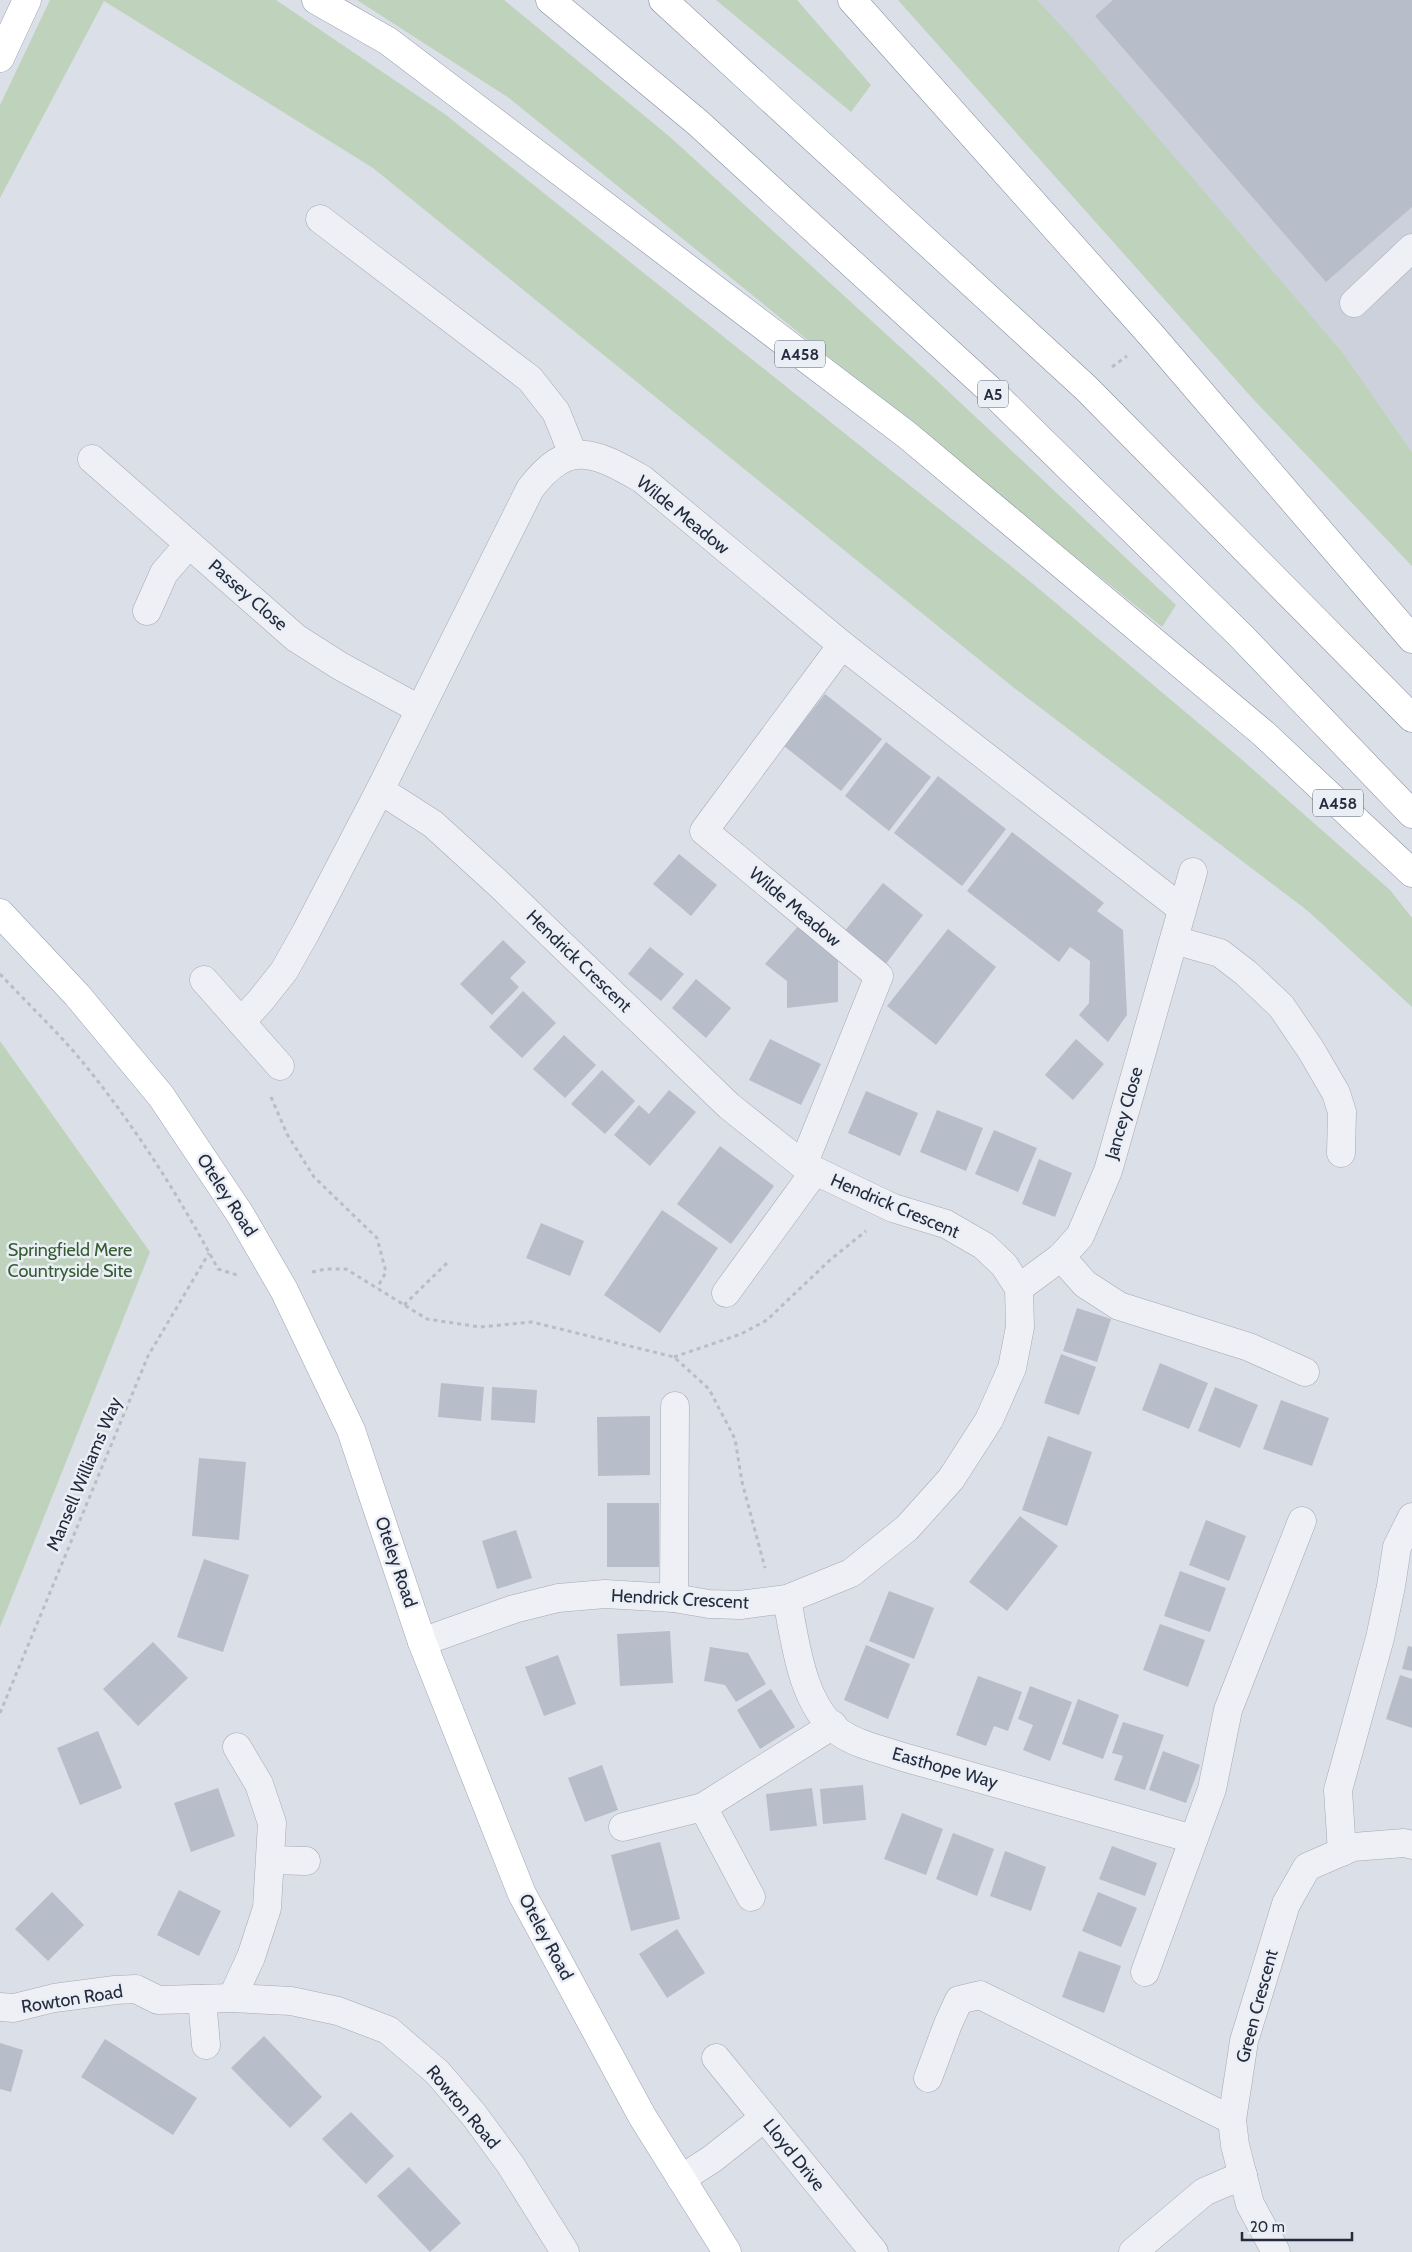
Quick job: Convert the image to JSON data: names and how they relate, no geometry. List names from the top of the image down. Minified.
{"streets":{"main road":["A458","A5","Oteley Road"],"street":["Wilde Meadow","Passey Close","Hendrick Crescent","Jancey Close","Easthope Way","Rowton Road","Green Crescent","Lloyd Drive"],"path":["Mansell Williams Way"]},"crossings":[["Wilde Meadow","Hendrick Crescent"],["Wilde Meadow","Jancey Close"],["Hendrick Crescent","Jancey Close"],["Hendrick Crescent","Oteley Road"],["Hendrick Crescent","Easthope Way"]],"parks":["Springfield Mere Countryside Site"],"scale_bar":"20 m"}
